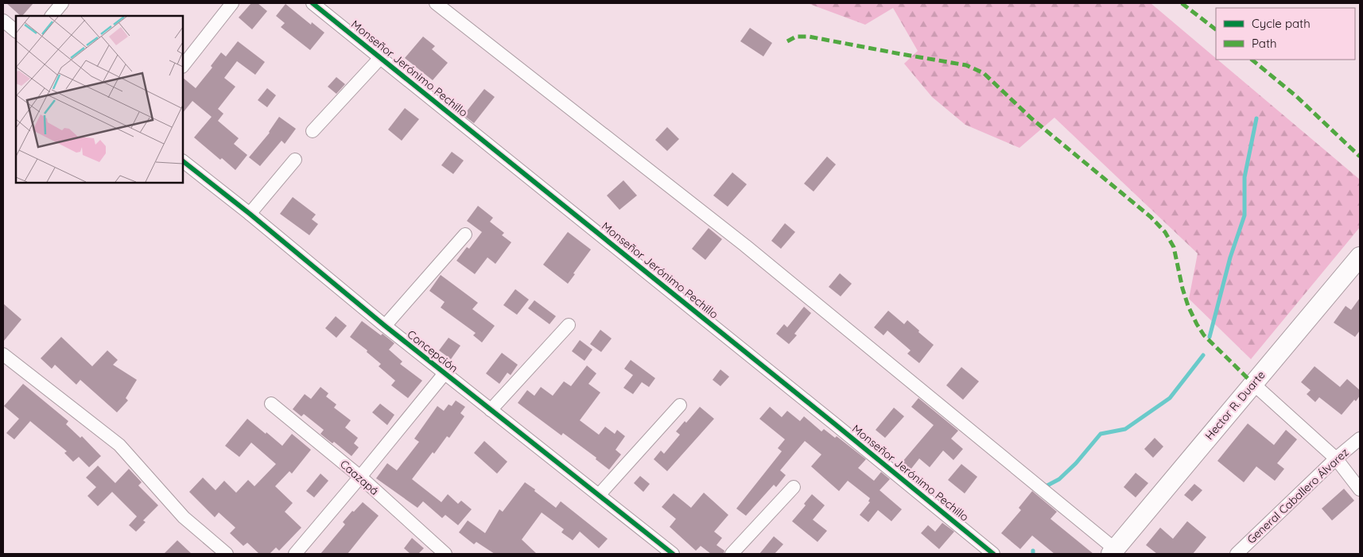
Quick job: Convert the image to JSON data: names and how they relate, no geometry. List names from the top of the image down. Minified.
{"streets":{"street":["Monseñor Jerónimo Pechillo","Concepción","Hector R. Duarte","Caazapá","General Caballero Álvarez"]},"legend":["Cycle path","Path"]}
